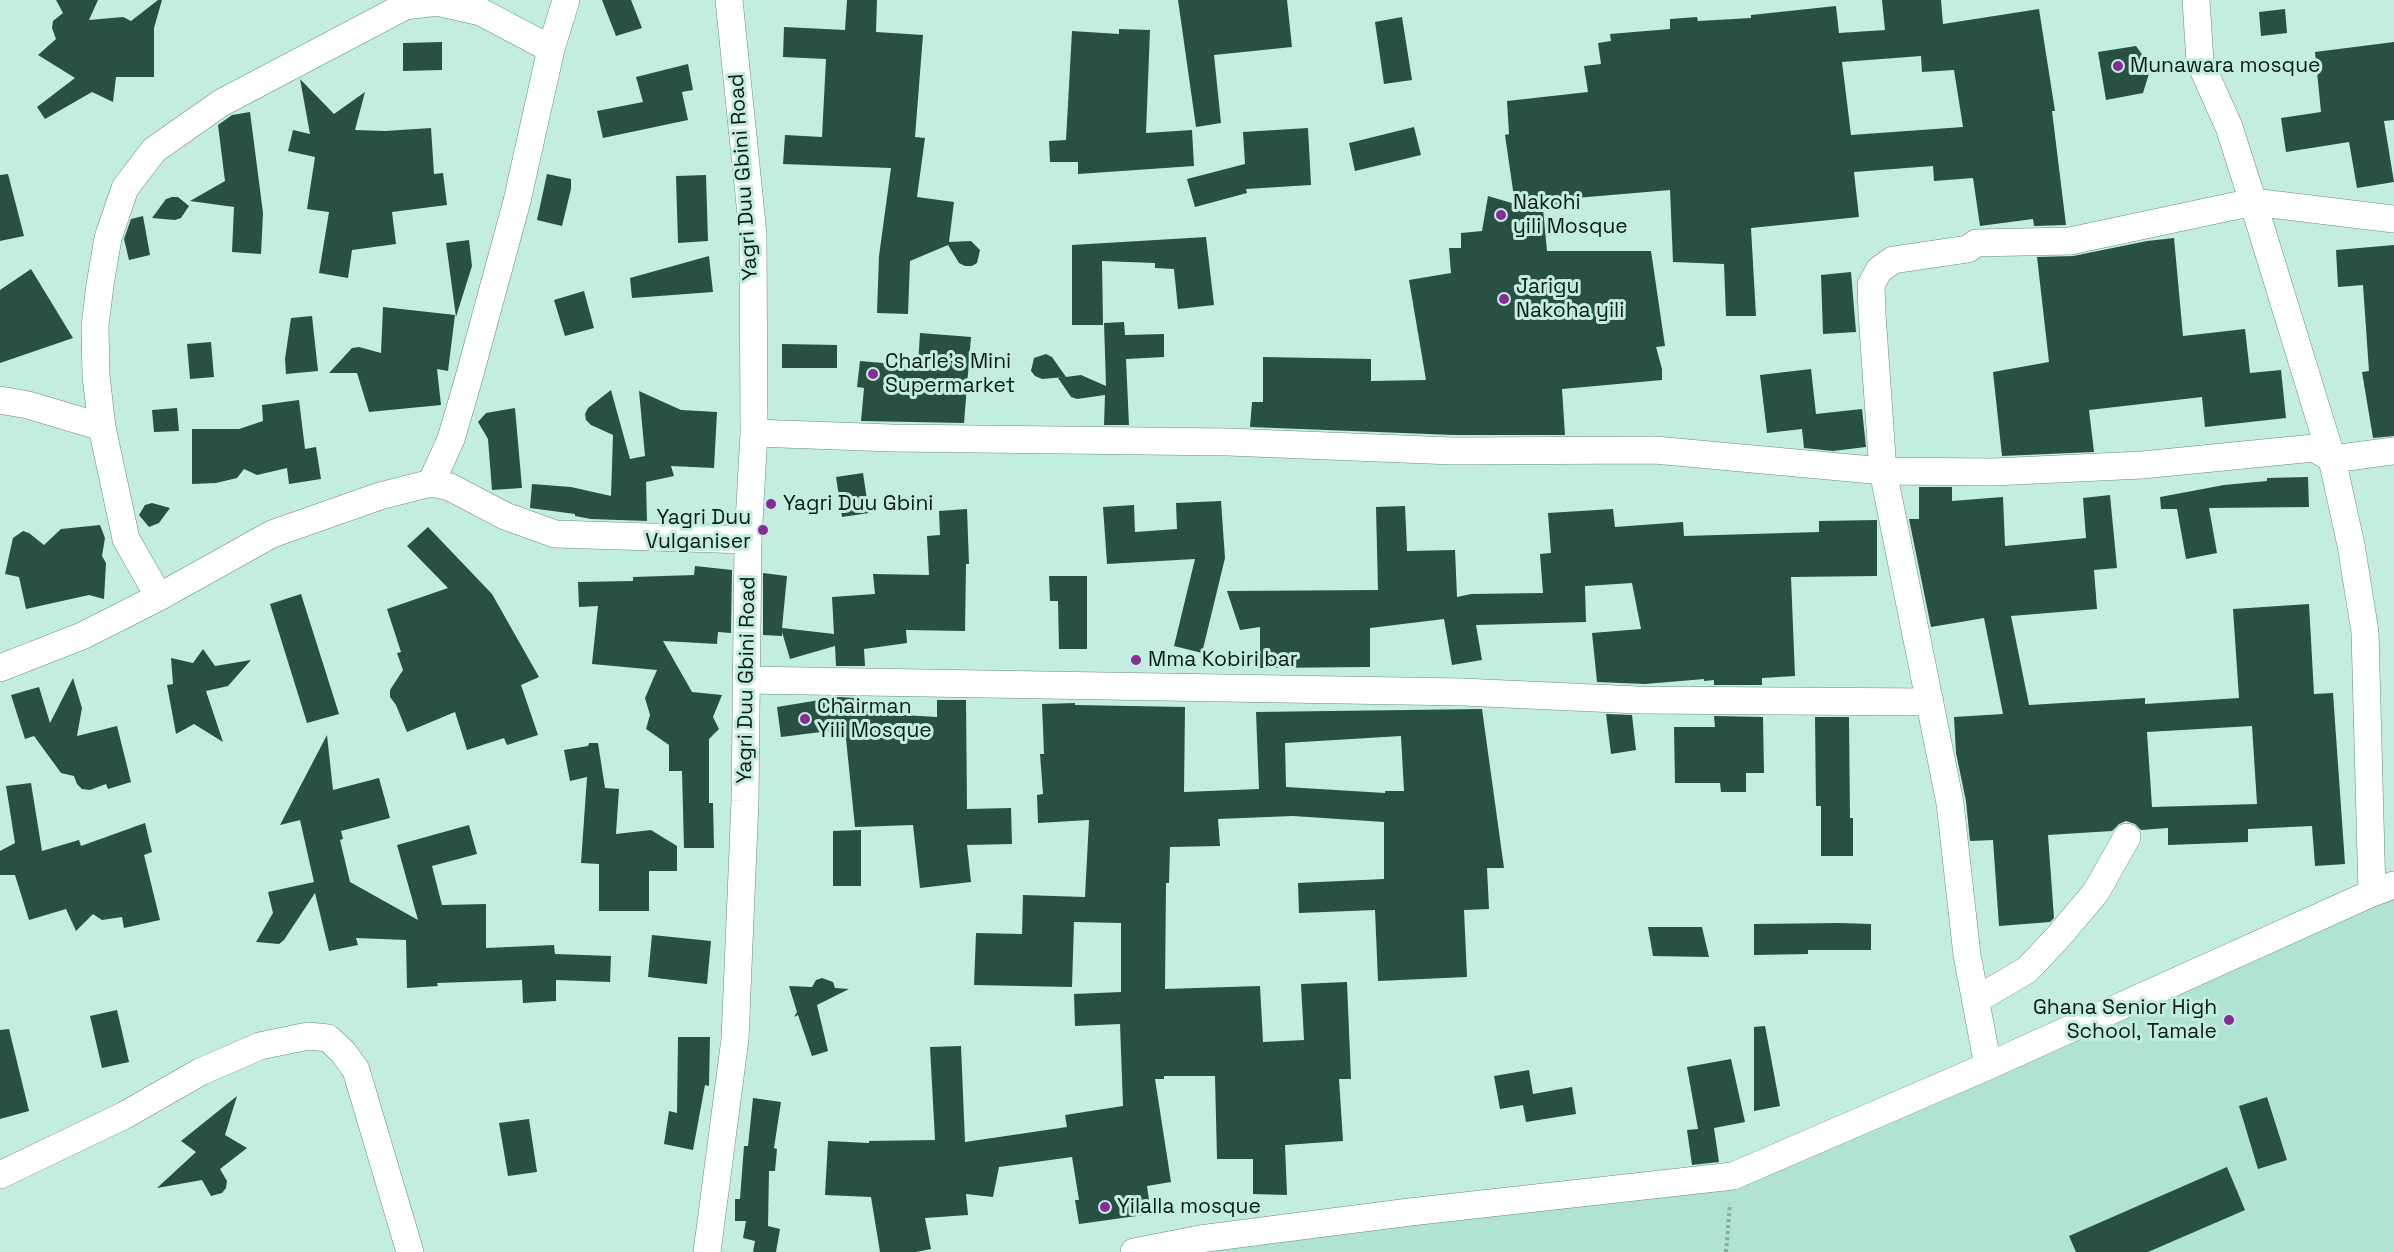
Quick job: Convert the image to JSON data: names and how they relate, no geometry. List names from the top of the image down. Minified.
{"streets":{"street":["Yagri Duu Gbini Road"]},"places":["Munawara mosque","Nakohi yili Mosque","Jarigu Nakoha yili","Charle's Mini Supermarket","Yagri Duu Gbini","Yagri Duu Vulganiser","Mma Kobiri bar","Chairman Yili Mosque","Ghana Senior High School, Tamale","Yilalla mosque"]}
